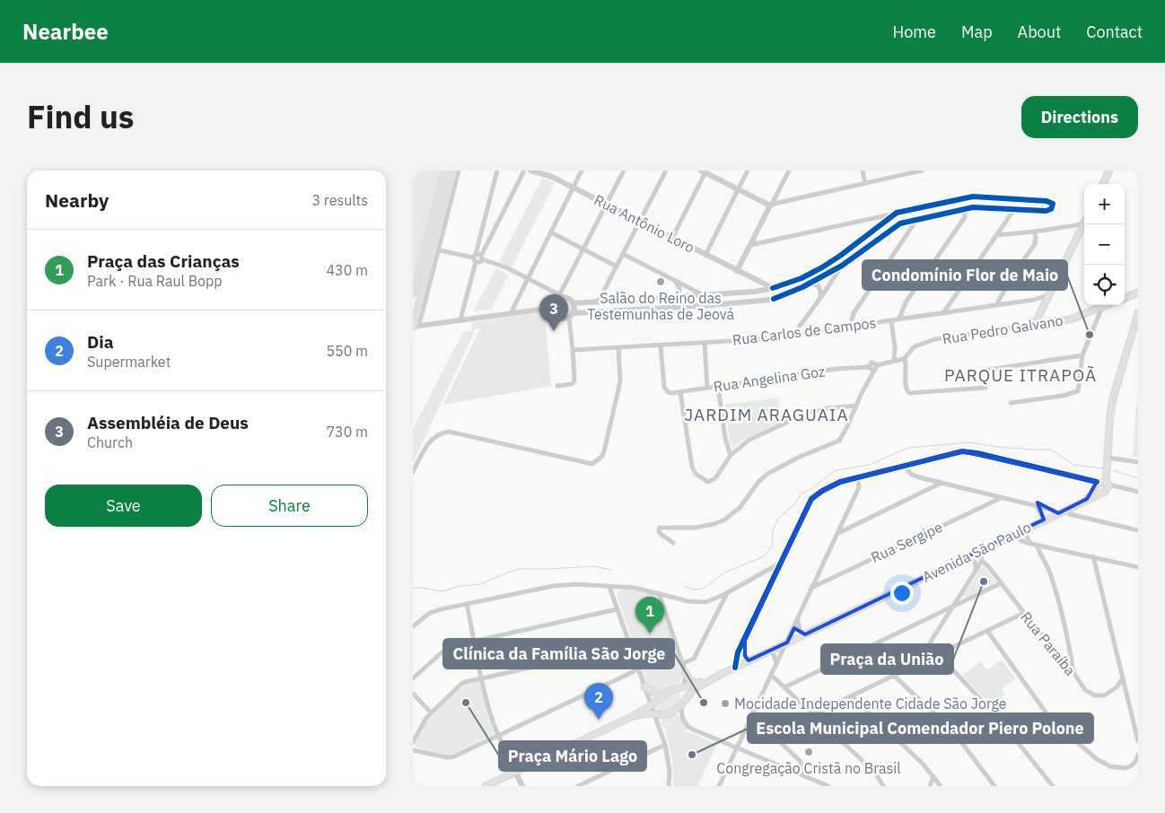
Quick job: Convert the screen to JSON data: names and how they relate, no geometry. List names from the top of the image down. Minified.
{"streets":{"main road":["Rua Pedro Galvano","Avenida São Paulo"],"street":["Rua Antônio Loro","Rua Carlos de Campos","Rua Angelina Goz","Rua Sergipe","Rua Paraíba"]},"crossings":[["Rua Carlos de Campos","Rua Angelina Goz"]],"districts":["PARQUE ITRAPOÃ","JARDIM ARAGUAIA"],"places":["Salão do Reino das Testemunhas de Jeová","Condomínio Flor de Maio","Praça da União","Praça Mário Lago","Clínica da Família São Jorge","Mocidade Independente Cidade São Jorge","Congregação Cristã no Brasil","Escola Municipal Comendador Piero Polone"],"page":{"header":"Nearbee","nav":["Home","Map","About","Contact"],"title":"Find us","buttons":["Directions",["Save","Share"]],"heading":["Nearby","3 results"],"map_buttons":["+","−"],"list":[{"mark":"1","name":"Praça das Crianças","note":"Park · Rua Raul Bopp","value":"430 m"},{"mark":"2","name":"Dia","note":"Supermarket","value":"550 m"},{"mark":"3","name":"Assembléia de Deus","note":"Church","value":"730 m"}],"pins":["3","1","2"]}}
